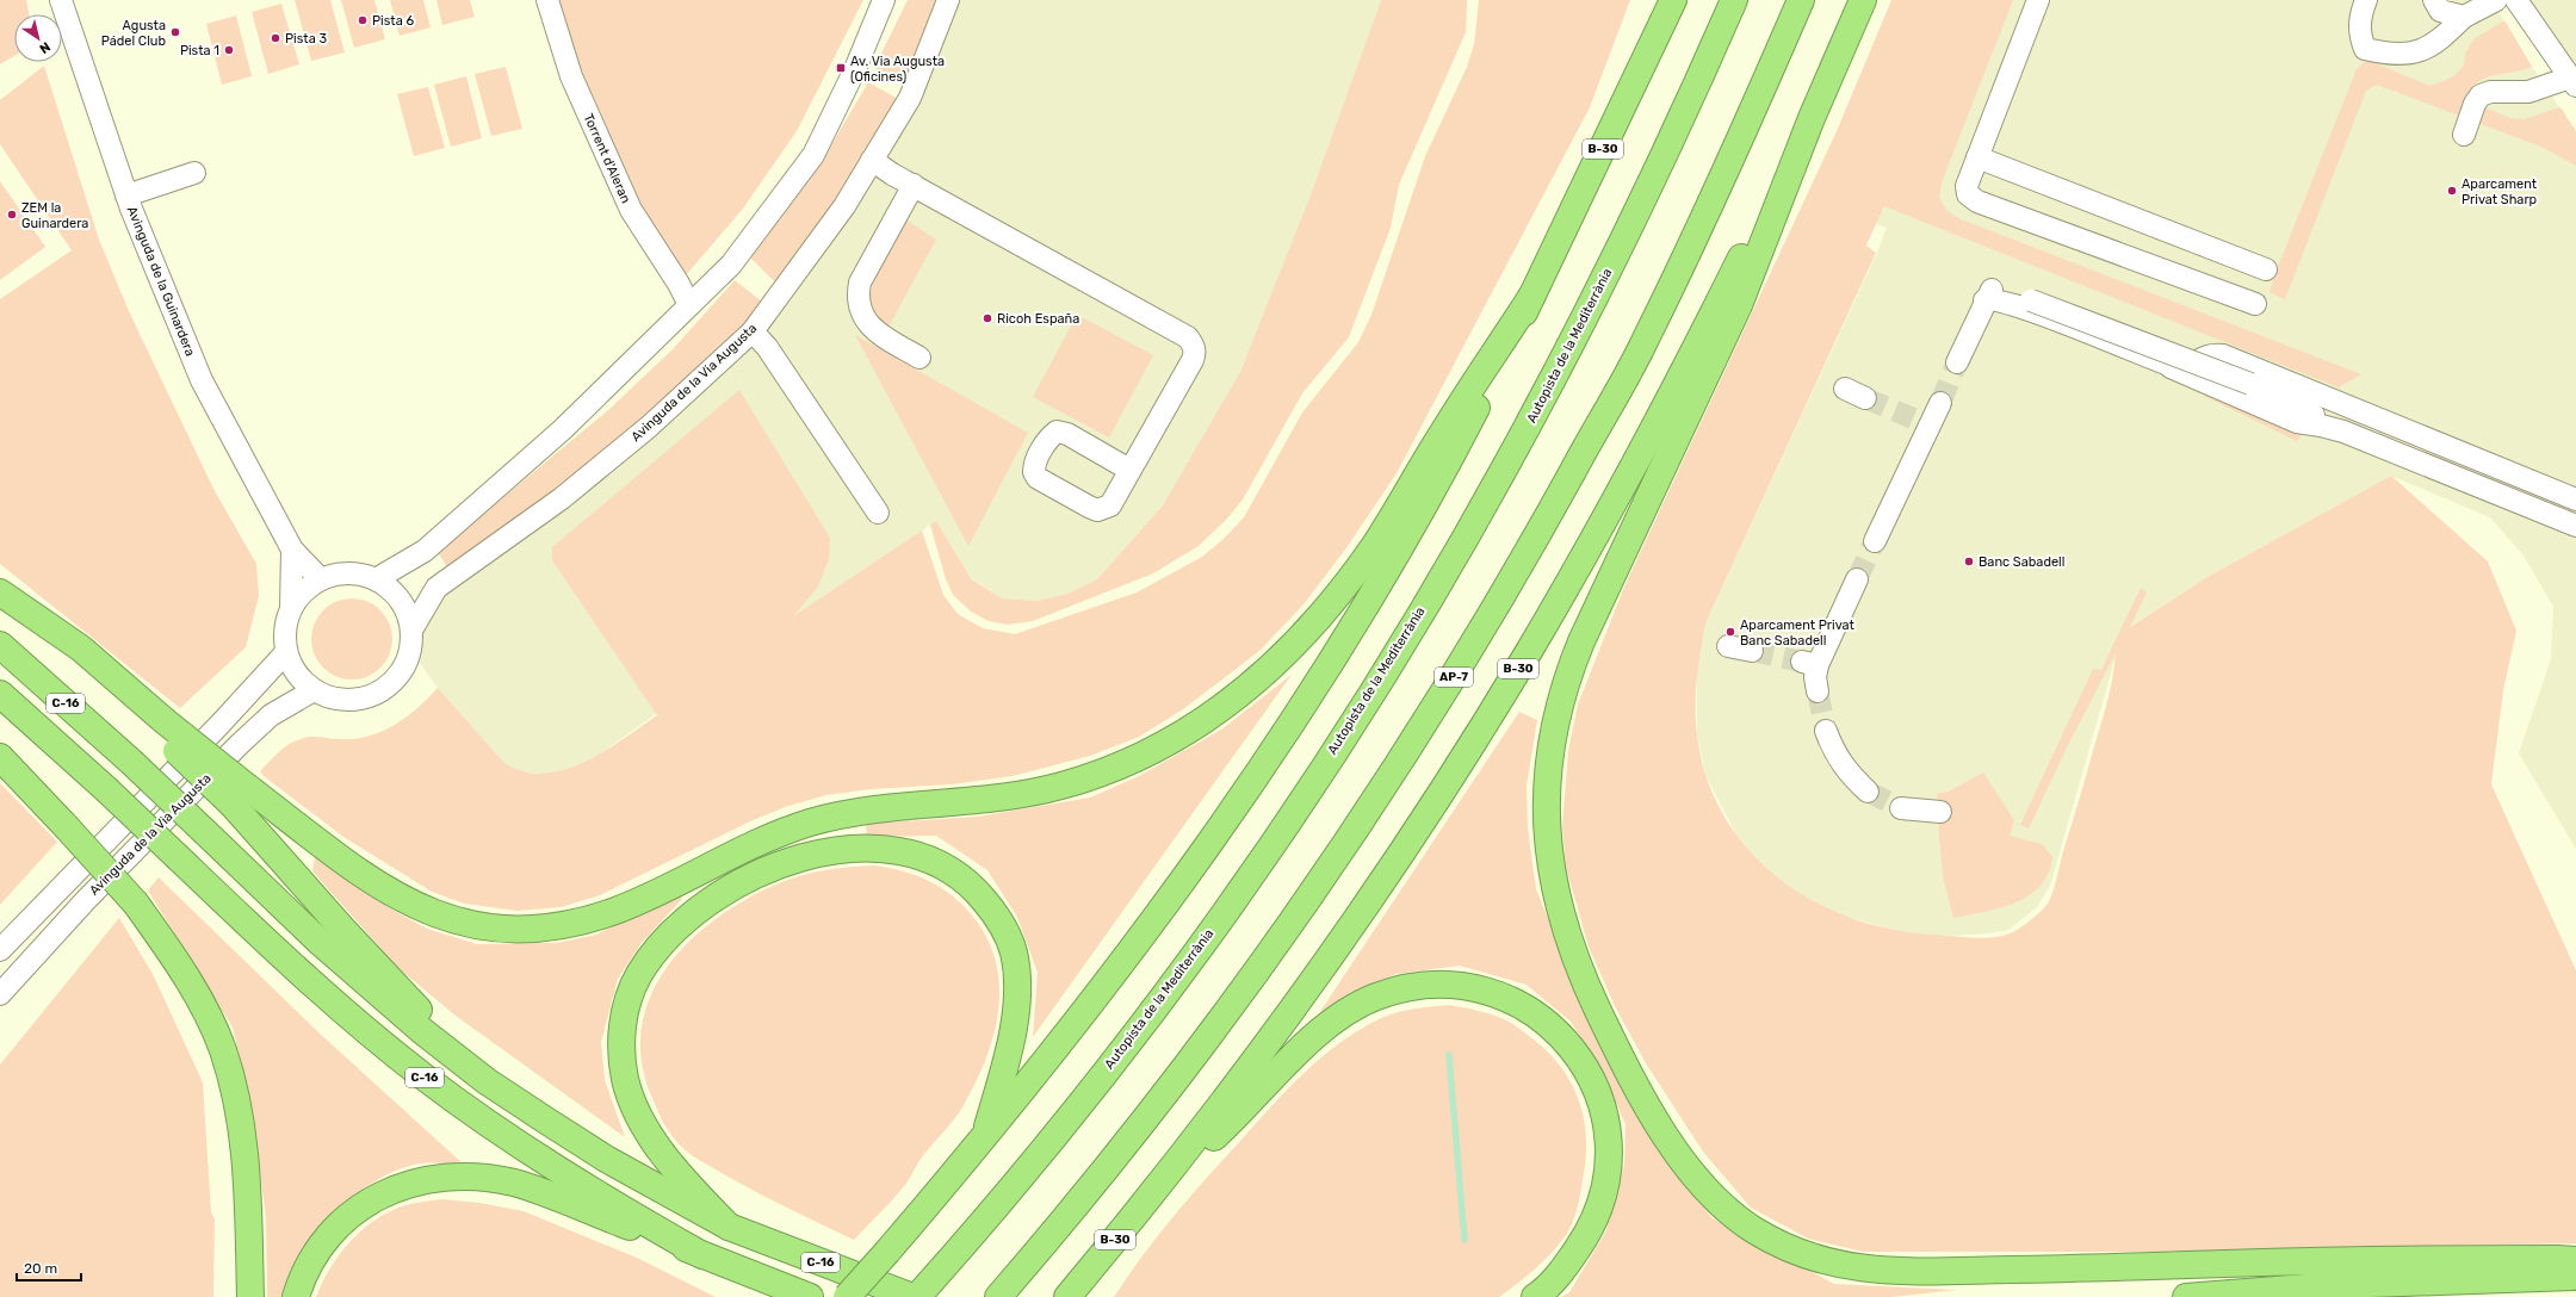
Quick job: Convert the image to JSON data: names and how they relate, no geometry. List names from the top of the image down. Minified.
{"streets":{"highway":["B-30","Autopista de la Mediterrània","AP-7","C-16"],"street":["Torrent d'Aleran","Avinguda de la Guinardera","Avinguda de la Via Augusta"]},"crossings":[["Avinguda de la Guinardera","Avinguda de la Via Augusta"]],"places":{"other":["Pista 6","Agusta Pádel Club","Pista 3","Pista 1","Aparcament Privat Sharp","ZEM la Guinardera","Ricoh España","Banc Sabadell","Aparcament Privat Banc Sabadell"],"transit":["Av. Via Augusta (Oficines)"]},"scale_bar":"20 m","north":"bottom right"}
